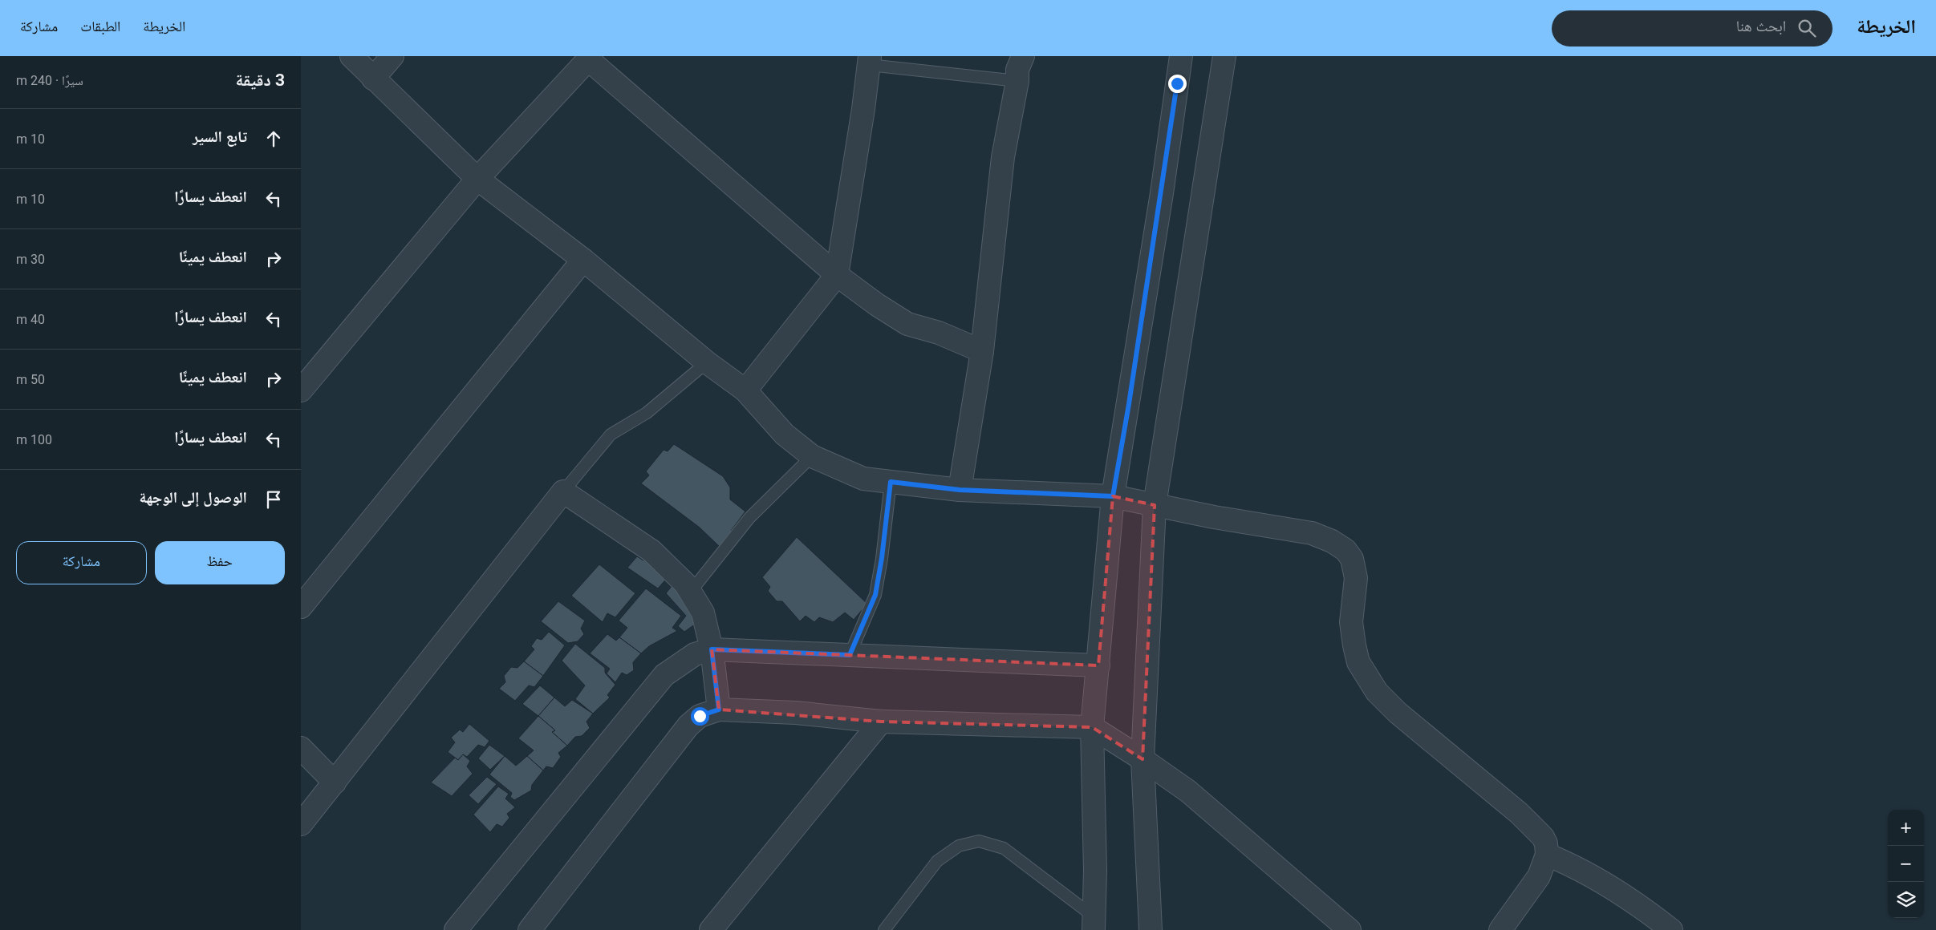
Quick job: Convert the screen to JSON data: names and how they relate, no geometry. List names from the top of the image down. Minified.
{"page":{"header":"الخريطة","search":"ابحث هنا","nav":["الخريطة","الطبقات","مشاركة"],"heading":["3 دقيقة","سيرًا · 240 m"],"list":[["تابع السير","10 m"],["انعطف يسارًا","10 m"],["انعطف يمينًا","30 m"],["انعطف يسارًا","40 m"],["انعطف يمينًا","50 m"],["انعطف يسارًا","100 m"],"الوصول إلى الوجهة"],"buttons":["حفظ","مشاركة"],"map_buttons":["+","−"]}}
